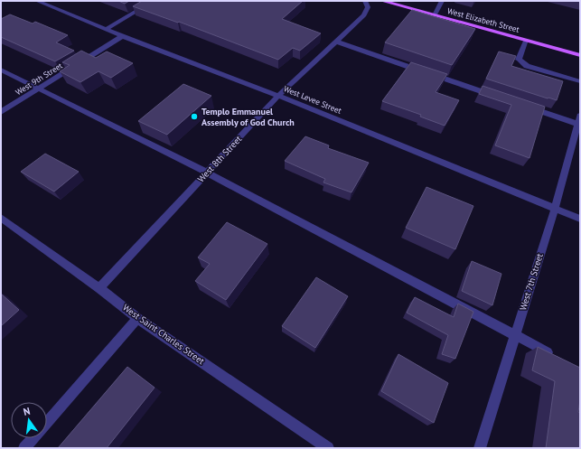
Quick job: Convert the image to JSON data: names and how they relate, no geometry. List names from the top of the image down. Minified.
{"streets":{"main road":["West Elizabeth Street"],"street":["West 9th Street","West Levee Street","West 8th Street","West 7th Street","West Saint Charles Street"]},"crossings":[["West 9th Street","West Levee Street"],["West Levee Street","West 8th Street"],["West Levee Street","West 7th Street"],["West 8th Street","West Saint Charles Street"]],"places":["Templo Emmanuel Assembly of God Church"],"north":"top"}
